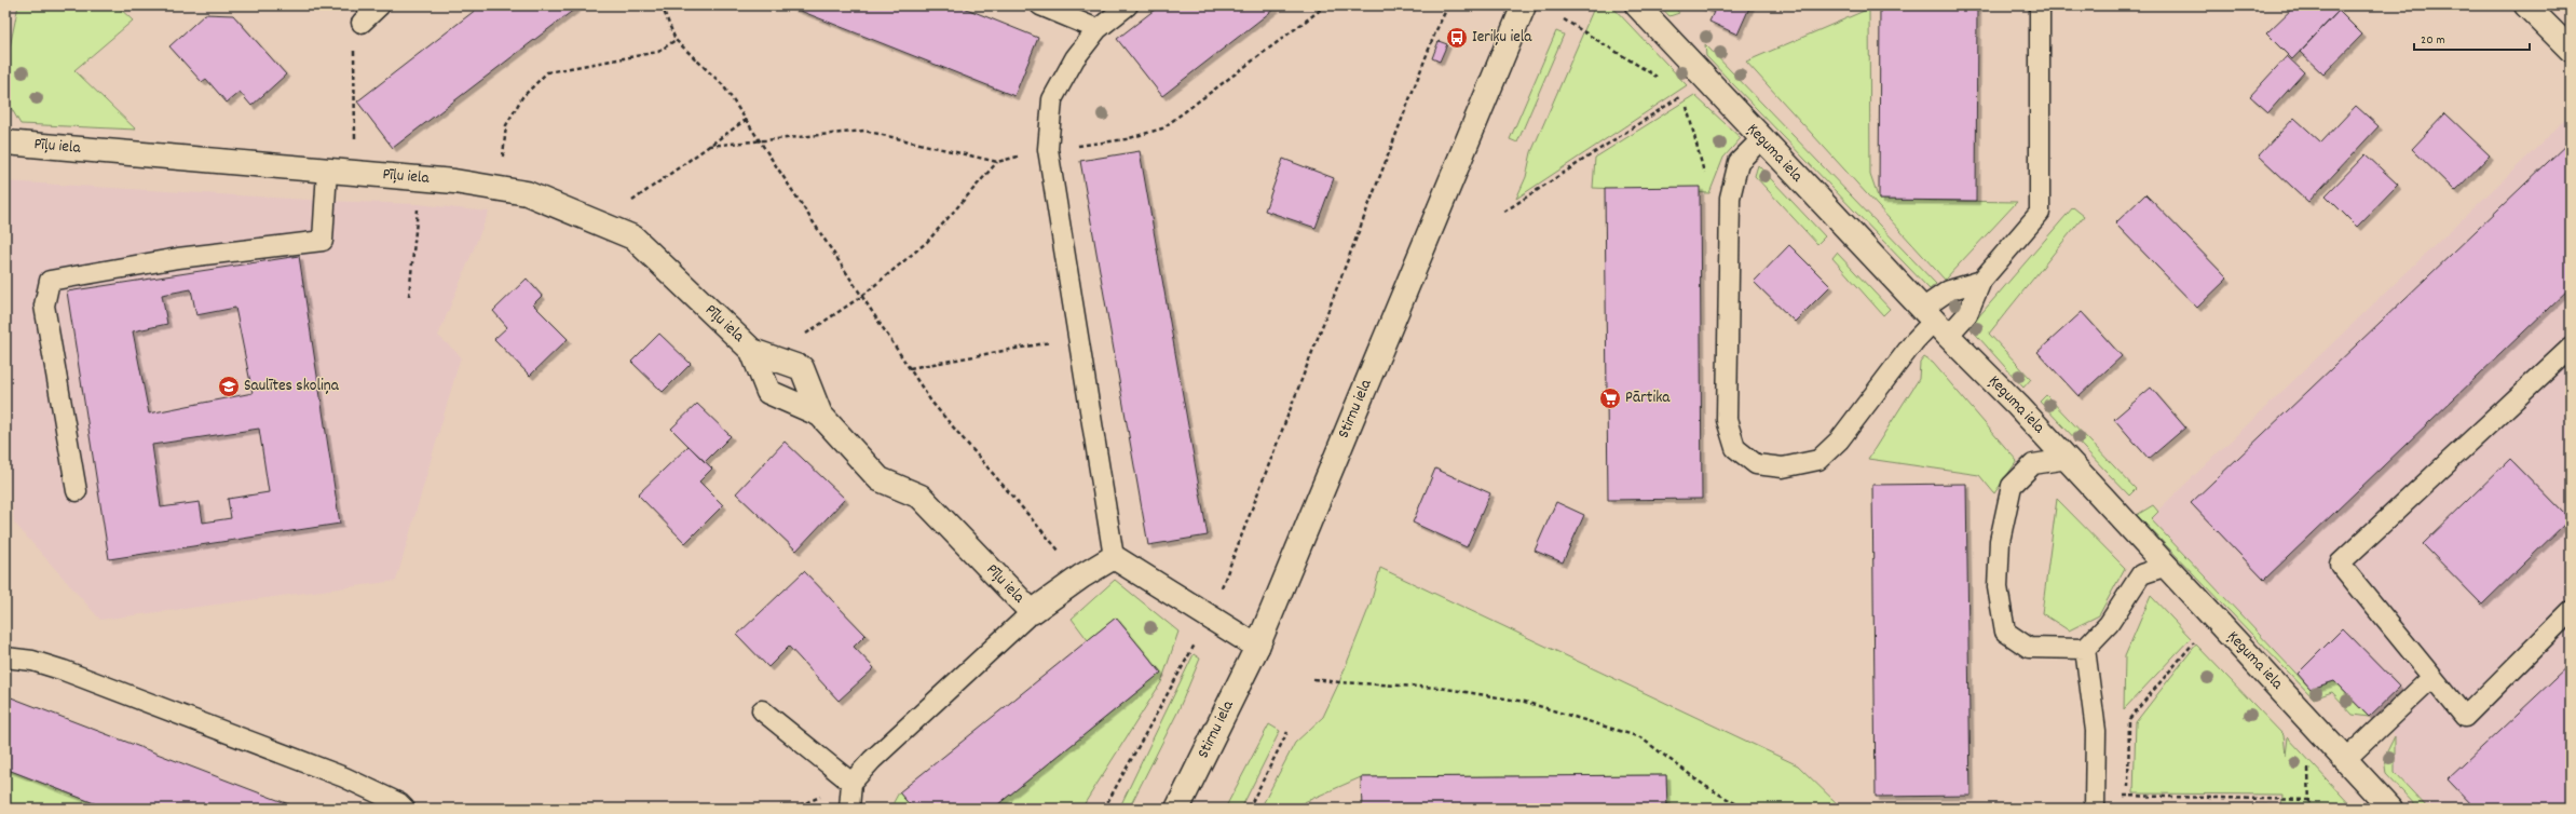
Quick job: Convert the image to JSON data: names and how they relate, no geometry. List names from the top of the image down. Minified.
{"streets":{"street":["Pīļu iela","Ķeguma iela","Stirnu iela"]},"places":{"bus stop":["Ieriķu iela"],"school or university":["Saulītes skoliņa"],"supermarket":["Pārtika"]},"scale_bar":"20 m"}
